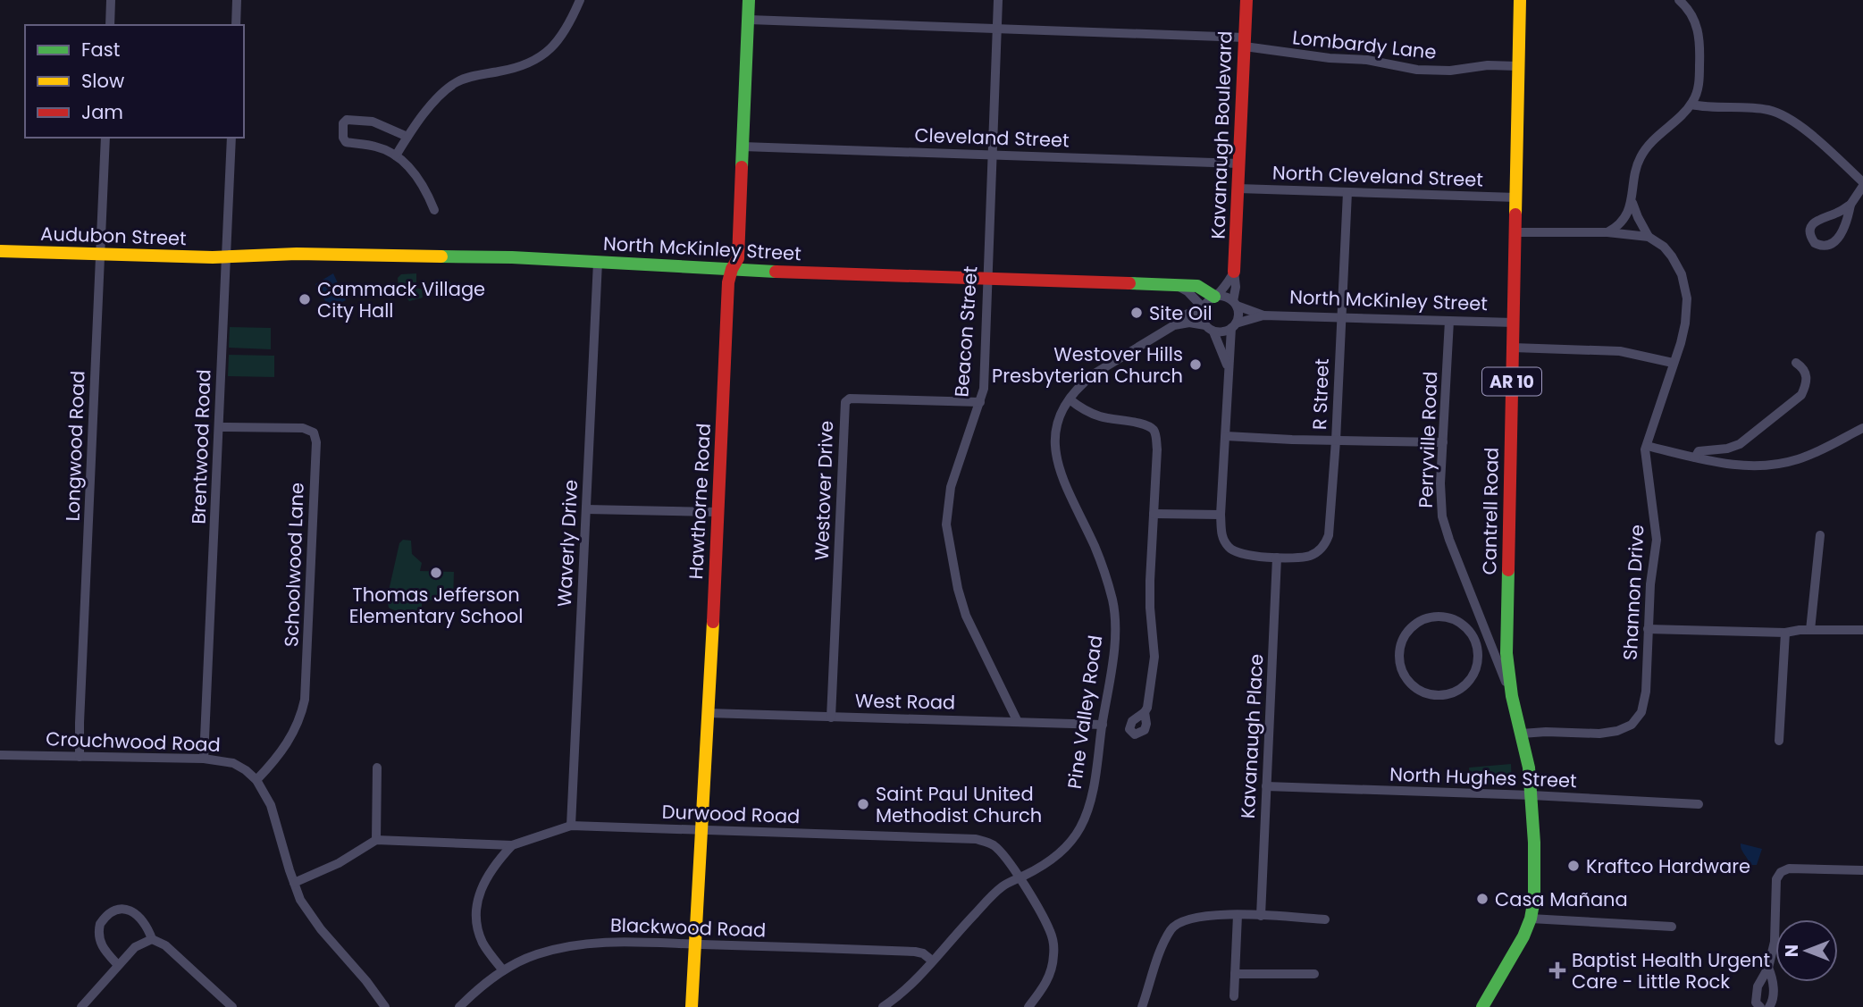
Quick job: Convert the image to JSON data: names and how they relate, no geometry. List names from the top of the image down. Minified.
{"streets":{"street":["Lombardy Lane","Kavanaugh Boulevard","Cleveland Street","North Cleveland Street","Audubon Street","North McKinley Street","Beacon Street","AR 10","R Street","Perryville Road","Longwood Road","Brentwood Road","Westover Drive","Hawthorne Road","Cantrell Road","Waverly Drive","Schoolwood Lane","Shannon Drive","West Road","Pine Valley Road","Kavanaugh Place","Crouchwood Road","North Hughes Street","Durwood Road","Blackwood Road"]},"crossings":[["Lombardy Lane","Kavanaugh Boulevard"],["Lombardy Lane","Beacon Street"],["Lombardy Lane","Hawthorne Road"],["Lombardy Lane","Cantrell Road"],["Kavanaugh Boulevard","Cleveland Street"],["Kavanaugh Boulevard","North Cleveland Street"],["Cleveland Street","Beacon Street"],["Cleveland Street","Hawthorne Road"],["North Cleveland Street","R Street"],["North Cleveland Street","Cantrell Road"],["Audubon Street","North McKinley Street"],["Audubon Street","Longwood Road"],["Audubon Street","Brentwood Road"],["North McKinley Street","Beacon Street"],["North McKinley Street","R Street"],["North McKinley Street","Perryville Road"],["North McKinley Street","Brentwood Road"],["North McKinley Street","Hawthorne Road"],["North McKinley Street","Cantrell Road"],["North McKinley Street","Waverly Drive"],["North McKinley Street","Pine Valley Road"],["Beacon Street","Westover Drive"],["Beacon Street","West Road"],["R Street","Kavanaugh Place"],["Perryville Road","Cantrell Road"],["Longwood Road","Crouchwood Road"],["Brentwood Road","Schoolwood Lane"],["Brentwood Road","Crouchwood Road"],["Westover Drive","West Road"],["Hawthorne Road","West Road"],["Hawthorne Road","Durwood Road"],["Hawthorne Road","Blackwood Road"],["Cantrell Road","Shannon Drive"],["Cantrell Road","North Hughes Street"],["Waverly Drive","Durwood Road"],["Schoolwood Lane","Crouchwood Road"],["West Road","Pine Valley Road"],["Pine Valley Road","Durwood Road"],["Pine Valley Road","Blackwood Road"],["Kavanaugh Place","North Hughes Street"]],"places":{"other":["Cammack Village City Hall","Site Oil","Westover Hills Presbyterian Church","Thomas Jefferson Elementary School","Saint Paul United Methodist Church","Kraftco Hardware","Casa Mañana"],"health":["Baptist Health Urgent Care - Little Rock"]},"legend":["Fast","Slow","Jam"],"north":"left"}
